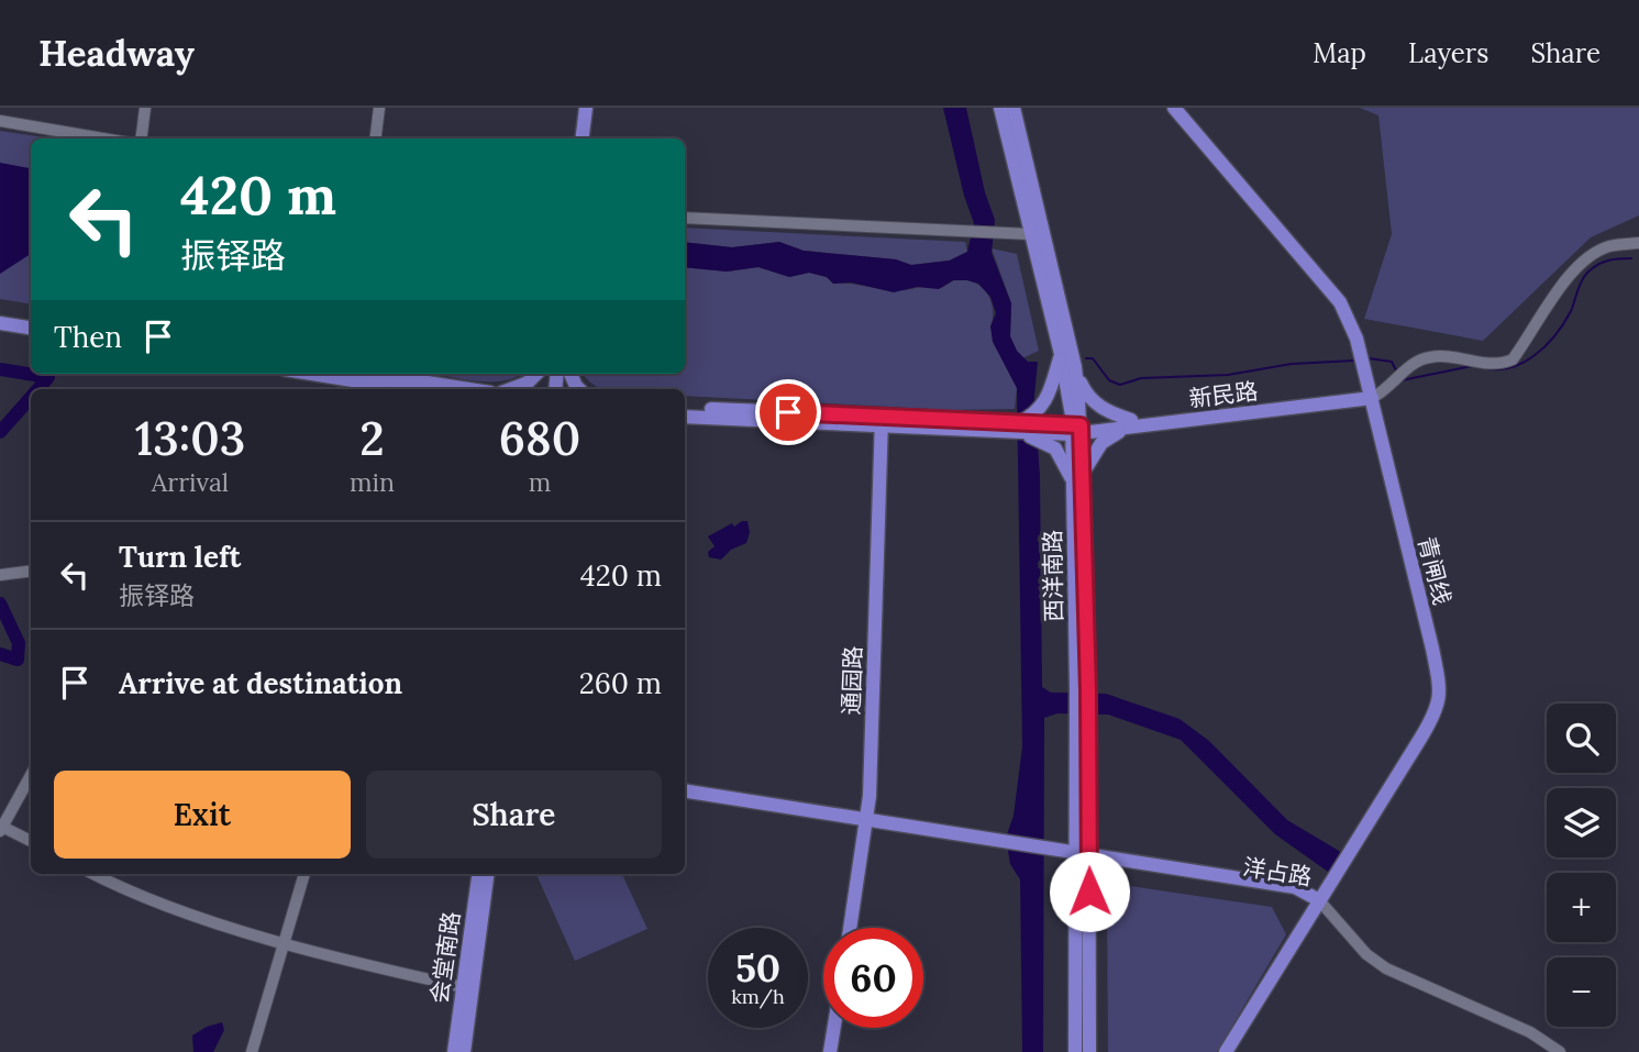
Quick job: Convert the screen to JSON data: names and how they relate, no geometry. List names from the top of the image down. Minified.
{"streets":{"main road":["新民路","青闸线","西洋南路","通园路","洋占路","会堂南路"]},"crossings":[["新民路","青闸线"],["新民路","西洋南路"],["新民路","通园路"],["青闸线","洋占路"],["西洋南路","洋占路"],["通园路","洋占路"]],"page":{"header":"Headway","nav":["Map","Layers","Share"],"turn":["420 m","振铎路"],"then":"Then","eta":["13:03","Arrival","2","min","680","m"],"list":[{"name":"Turn left","note":"振铎路","value":"420 m"},{"name":"Arrive at destination","value":"260 m"}],"map_buttons":["+","−"],"buttons":["Exit","Share"],"speed":"50 km/h","limit":"60"}}
